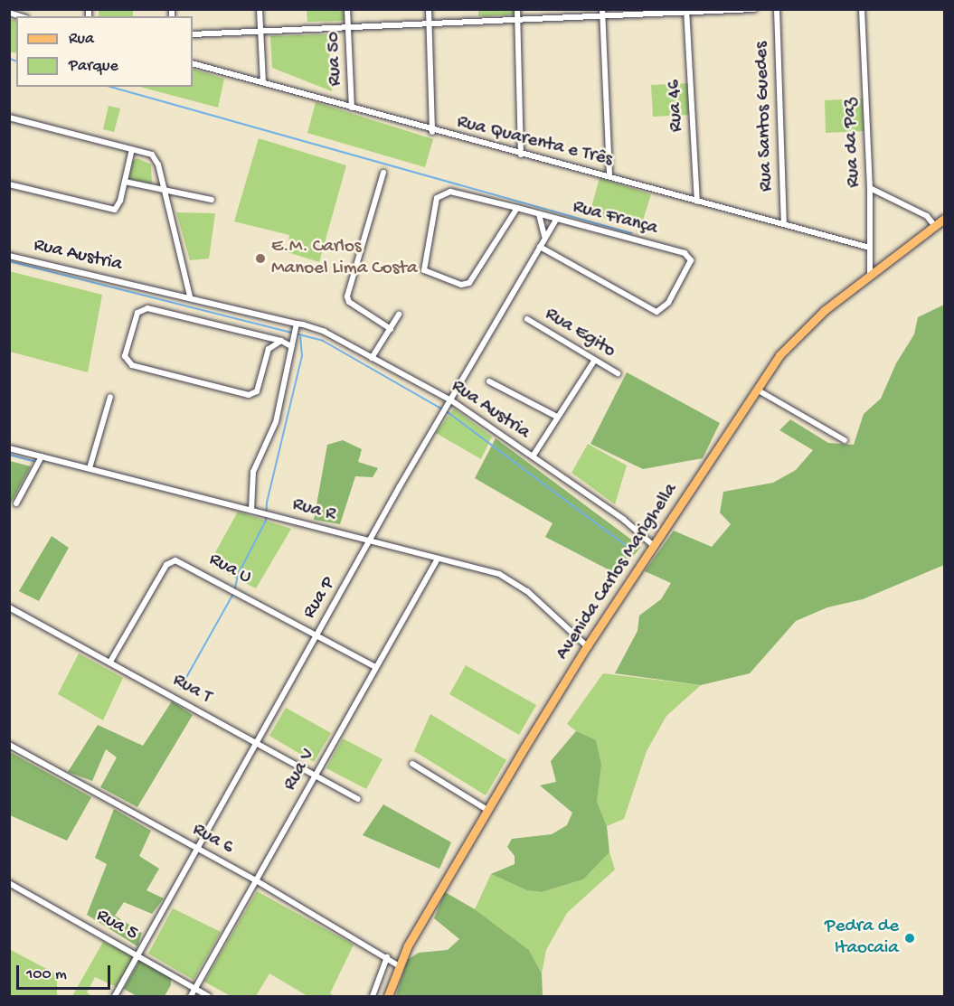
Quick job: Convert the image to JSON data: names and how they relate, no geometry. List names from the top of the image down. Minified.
{"streets":{"main road":["Avenida Carlos Marighella"],"street":["Rua 50","Rua 46","Rua Santos Guedes","Rua Quarenta e Três","Rua da Paz","Rua França","Rua Austria","Rua Egito","Rua R","Rua U","Rua P","Rua T","Rua V","Rua 6","Rua 5"]},"crossings":[["Rua 50","Rua Quarenta e Três"],["Rua 46","Rua Quarenta e Três"],["Rua Santos Guedes","Rua Quarenta e Três"],["Rua Quarenta e Três","Rua da Paz"],["Rua da Paz","Avenida Carlos Marighella"],["Rua França","Rua P"],["Rua Austria","Avenida Carlos Marighella"],["Rua Austria","Rua P"],["Rua R","Avenida Carlos Marighella"],["Rua R","Rua P"],["Rua R","Rua V"],["Rua U","Rua P"],["Rua U","Rua T"],["Rua U","Rua V"],["Avenida Carlos Marighella","Rua 6"],["Rua P","Rua T"],["Rua P","Rua 6"],["Rua P","Rua 5"],["Rua T","Rua V"],["Rua V","Rua 6"],["Rua V","Rua 5"]],"places":["E.M. Carlos Manoel Lima Costa","Pedra de Itaocaia"],"legend":["Rua","Parque"],"scale_bar":"100 m"}
